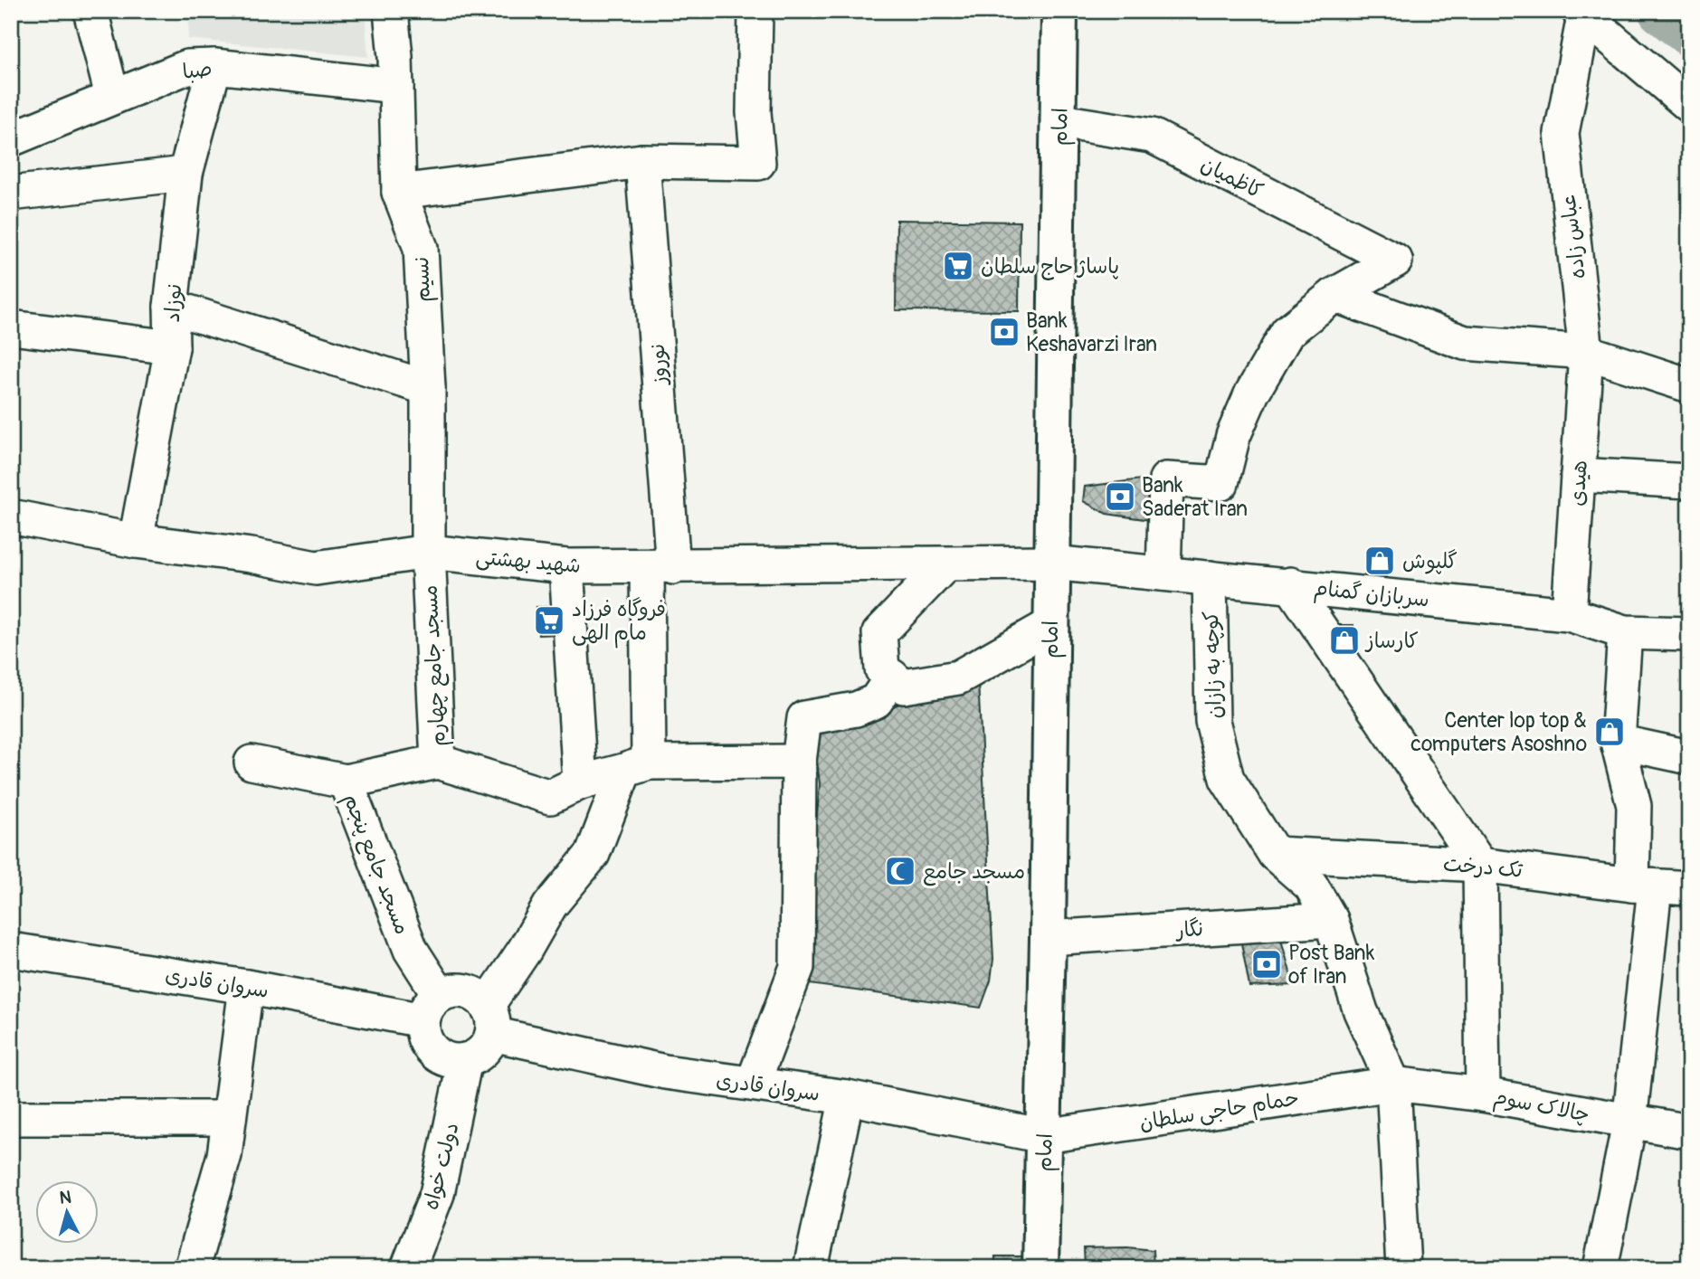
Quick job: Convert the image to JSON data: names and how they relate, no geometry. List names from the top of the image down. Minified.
{"streets":{"main road":["امام"],"street":["صبا","کاظمیان","عباس زاده","نسیم","نوزاد","نوروز","هیدی","شهید بهشتی","سربازان گمنام","کوچه به زازان","مسجد جامع چهارم","مسجد جامع پنجم","تک درخت","نگار","سروان قادری","چالاک سوم","حمام حاجی سلطان","دولت خواه"]},"crossings":[["صبا","نسیم"],["صبا","نوزاد"],["امام","کاظمیان"],["امام","شهید بهشتی"],["امام","سربازان گمنام"],["امام","نگار"],["امام","سروان قادری"],["امام","حمام حاجی سلطان"],["عباس زاده","هیدی"],["نسیم","شهید بهشتی"],["نسیم","مسجد جامع چهارم"],["نوزاد","شهید بهشتی"],["نوروز","شهید بهشتی"],["هیدی","سربازان گمنام"],["شهید بهشتی","سربازان گمنام"],["شهید بهشتی","مسجد جامع چهارم"],["سربازان گمنام","کوچه به زازان"],["کوچه به زازان","تک درخت"],["کوچه به زازان","نگار"],["کوچه به زازان","چالاک سوم"],["کوچه به زازان","حمام حاجی سلطان"],["مسجد جامع چهارم","مسجد جامع پنجم"],["مسجد جامع پنجم","سروان قادری"],["مسجد جامع پنجم","دولت خواه"],["سروان قادری","حمام حاجی سلطان"],["سروان قادری","دولت خواه"],["چالاک سوم","حمام حاجی سلطان"]],"places":{"supermarket":["پاساژ حاج سلطان","فروگاه فرزاد مام الهی"],"bank":["Bank Keshavarzi Iran","Bank Saderat Iran","Post Bank of Iran"],"shop":["گلپوش","کارساز","Center lop top & computers Asoshno"],"mosque":["مسجد جامع"]},"north":"top"}
